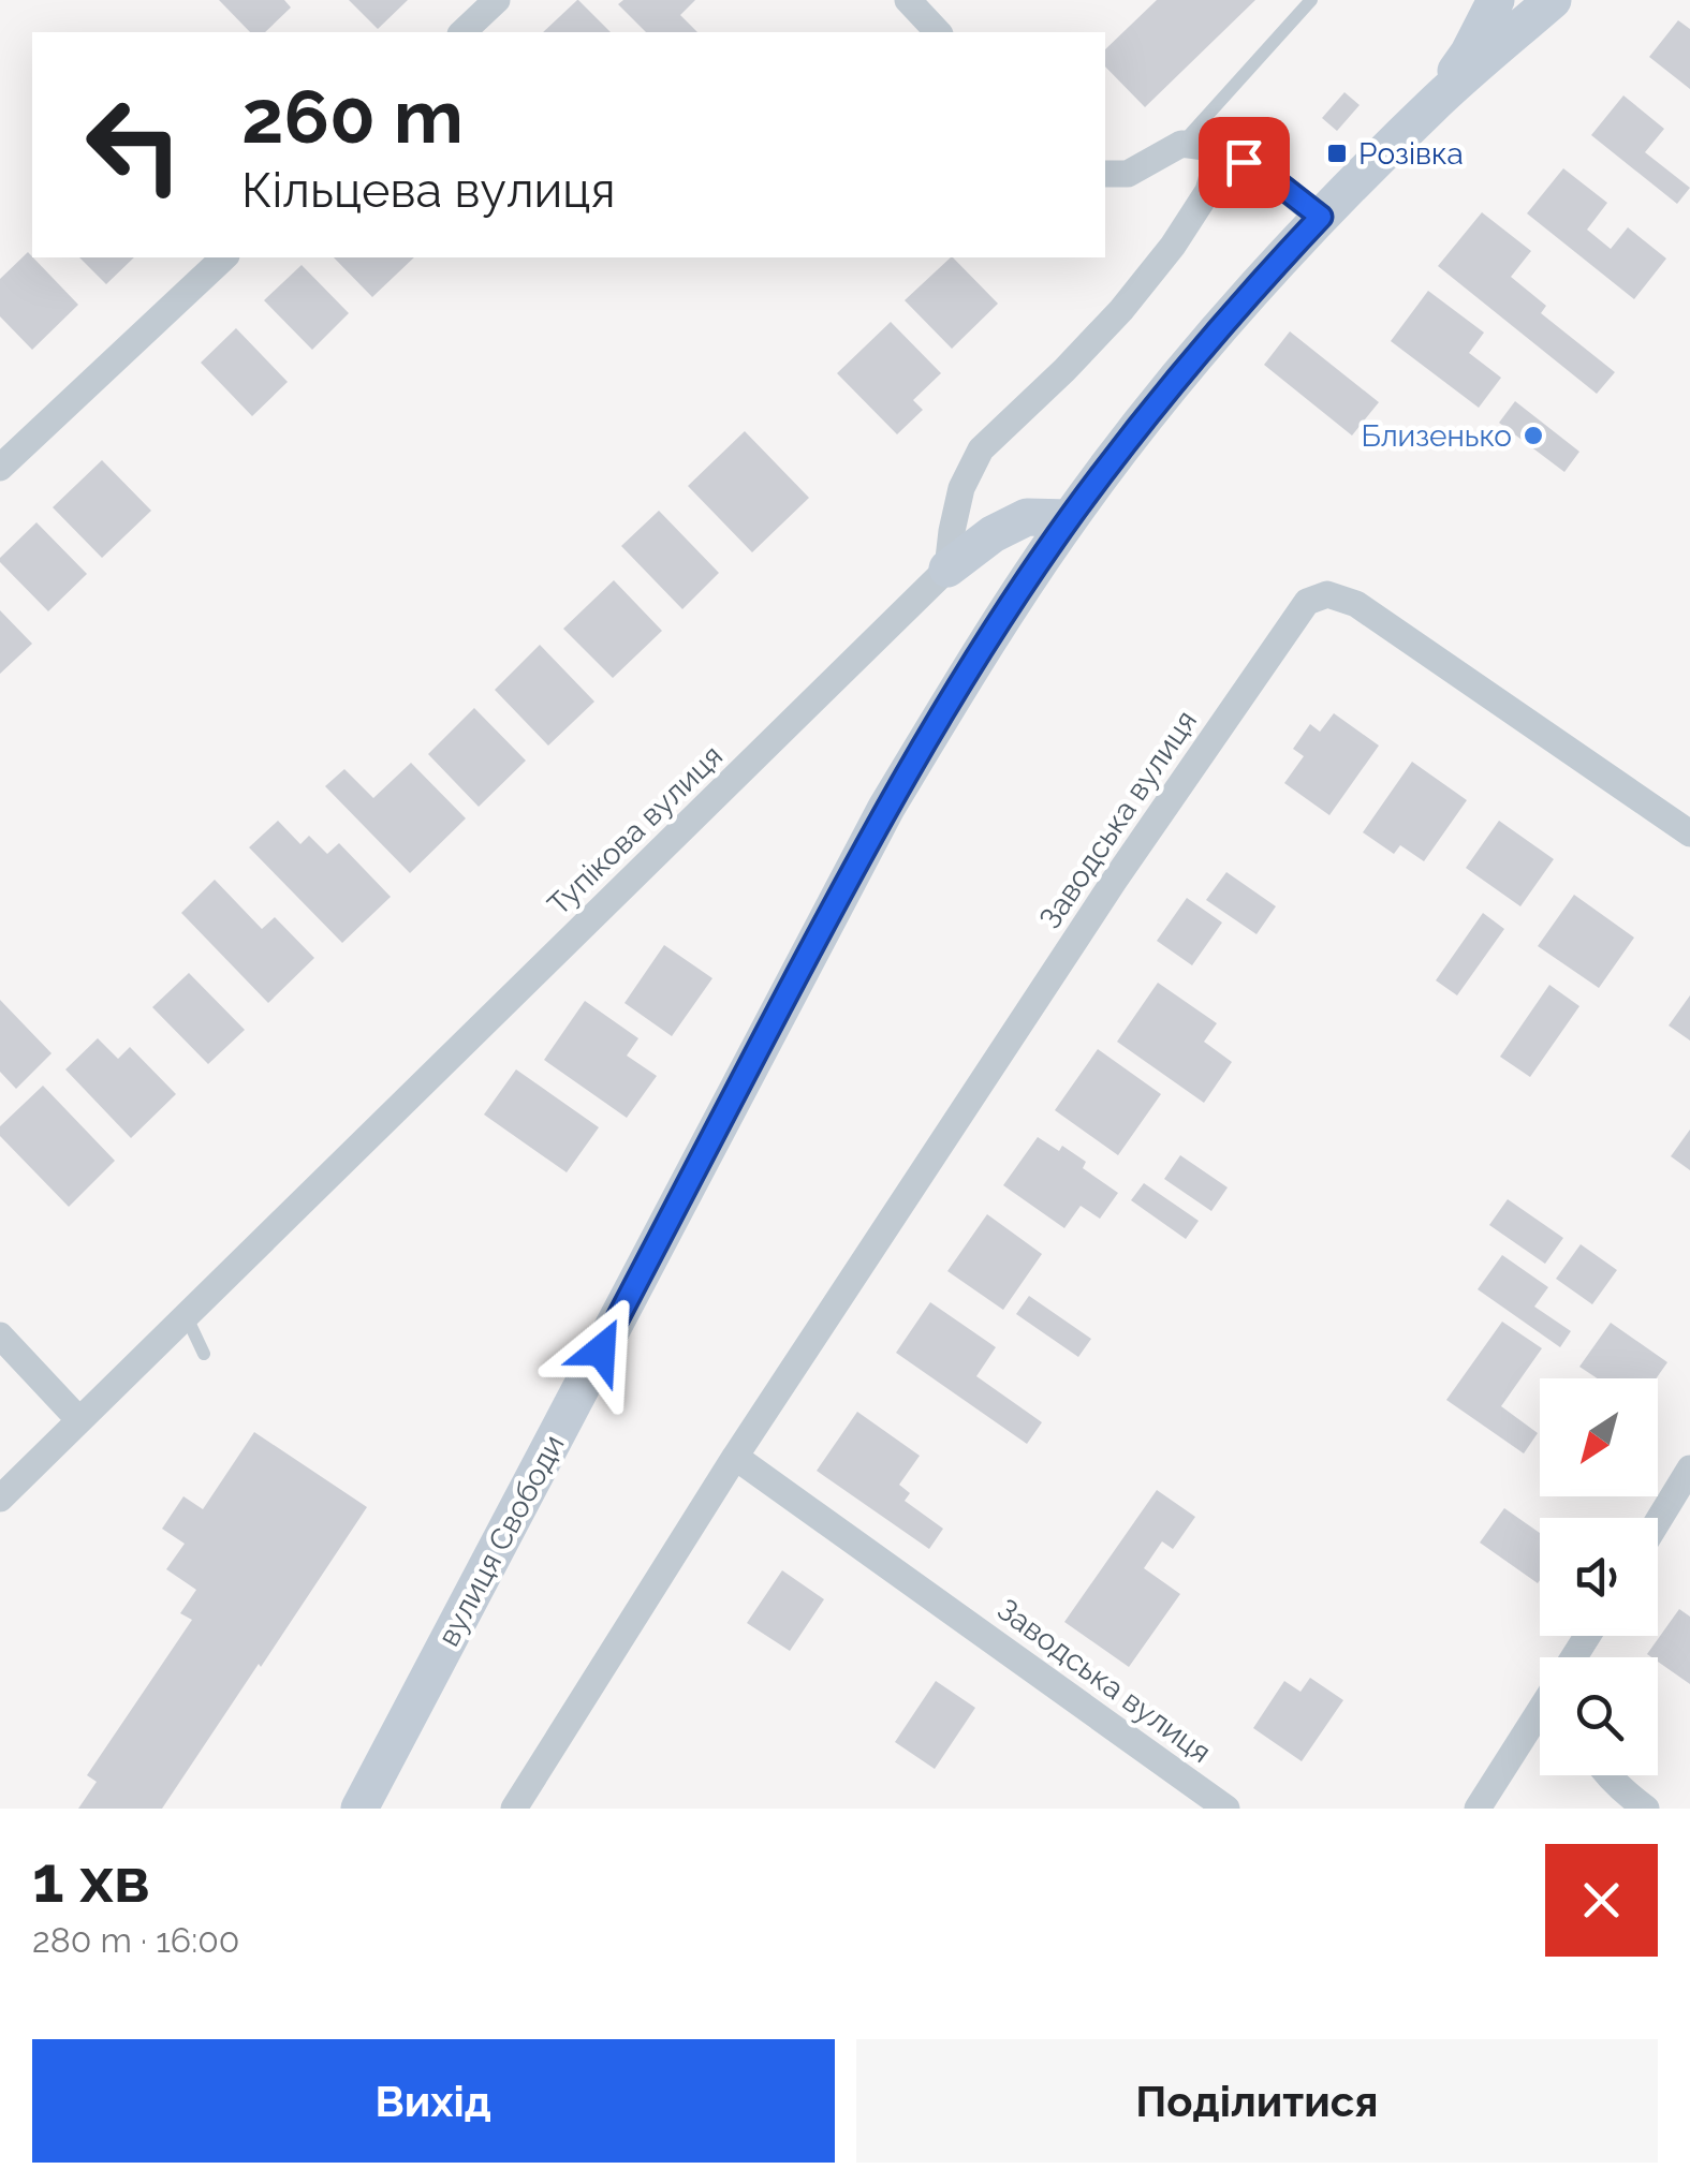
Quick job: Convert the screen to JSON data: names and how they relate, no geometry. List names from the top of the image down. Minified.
{"streets":{"main road":["вулиця Свободи"],"street":["Заводська вулиця","Тупікова вулиця"]},"places":{"transit":["Розівка"],"other":["Близенько"]},"north":"bottom left","page":{"turn":["260 m","Кільцева вулиця"],"heading":["1 хв","280 m · 16:00"],"buttons":["Вихід","Поділитися"]}}
